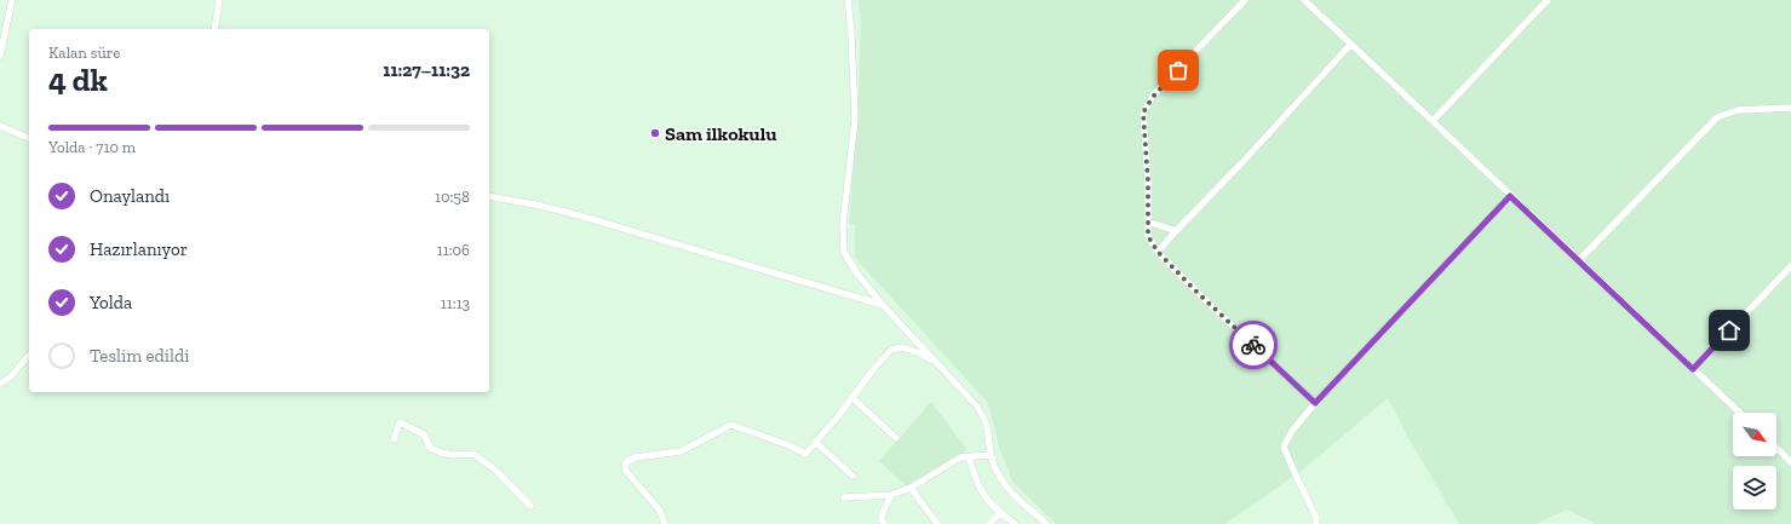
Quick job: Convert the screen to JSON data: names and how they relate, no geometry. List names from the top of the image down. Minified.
{"places":["Sam ilkokulu"],"north":"bottom right","page":{"heading":["4 dk","Kalan süre","11:27–11:32"],"bar":"Yolda · 710 m","list":[["Onaylandı","10:58"],["Hazırlanıyor","11:06"],["Yolda","11:13"],"Teslim edildi"]}}
